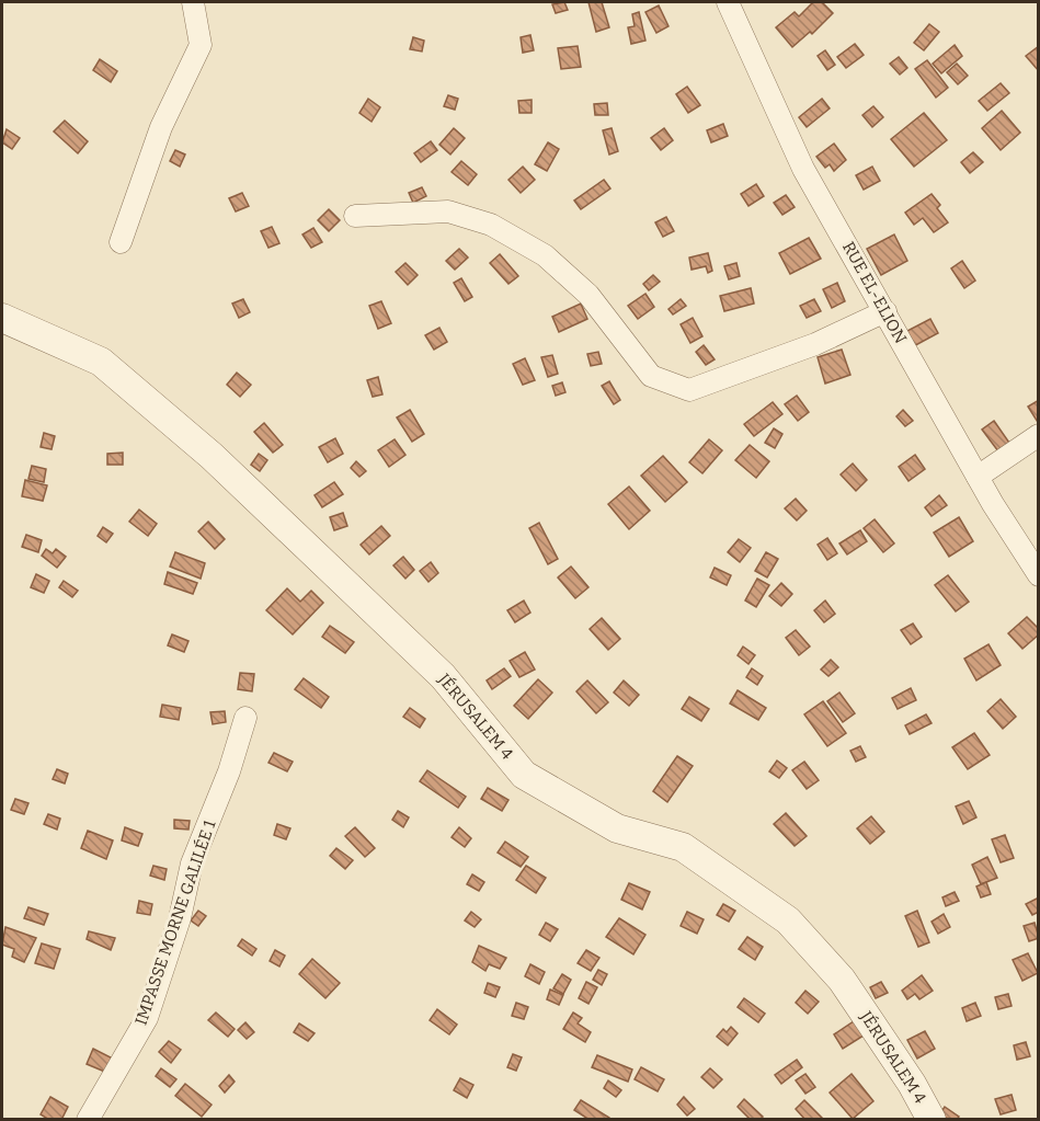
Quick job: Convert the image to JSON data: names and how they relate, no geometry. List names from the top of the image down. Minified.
{"streets":{"street":["RUE EL-ELION","JÉRUSALEM 4","IMPASSE MORNE GALILÉE 1"]}}
